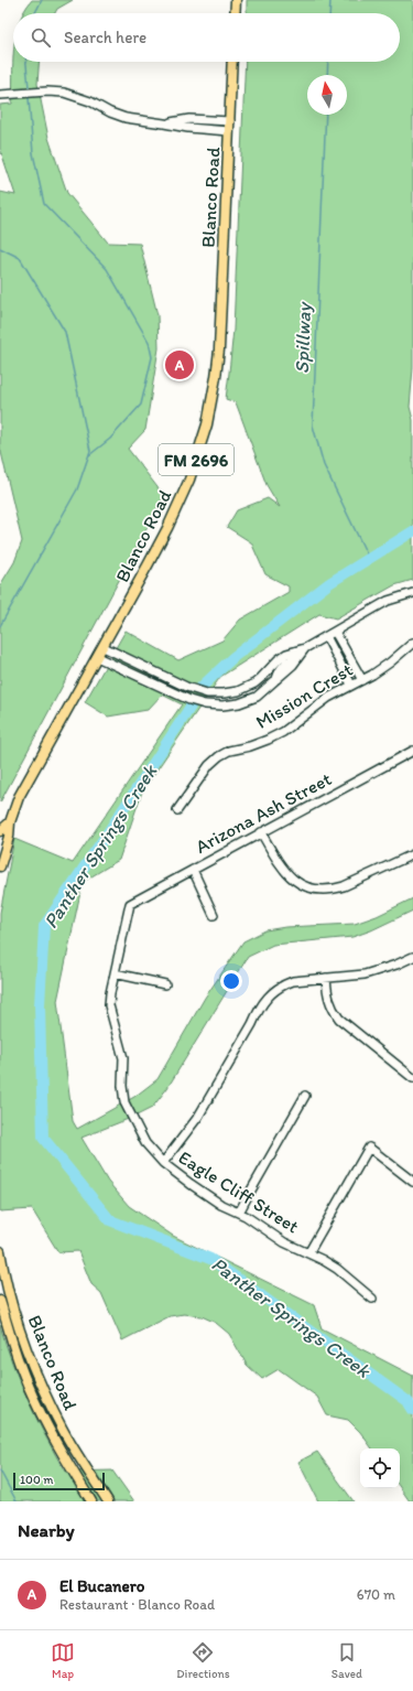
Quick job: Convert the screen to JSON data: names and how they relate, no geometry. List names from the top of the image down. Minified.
{"streets":{"main road":["Blanco Road","FM 2696"],"street":["Mission Crest","Arizona Ash Street","Eagle Cliff Street"]},"crossings":[["Arizona Ash Street","Eagle Cliff Street"]],"water":["Spillway","Panther Springs Creek"],"scale_bar":"100 m","north":"top","page":{"search":"Search here","pins":"A","scale":"100 m","heading":"Nearby","list":[{"mark":"A","name":"El Bucanero","note":"Restaurant · Blanco Road","value":"670 m"}],"nav":["Map","Directions","Saved"]}}
